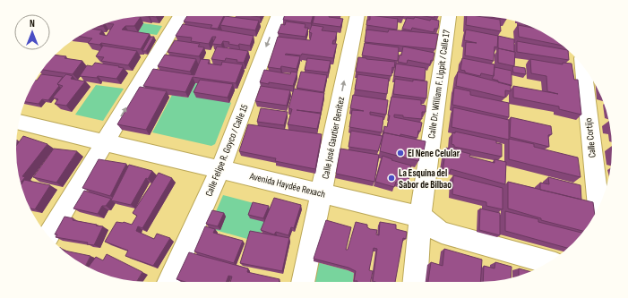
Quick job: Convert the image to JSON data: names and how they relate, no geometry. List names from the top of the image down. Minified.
{"streets":{"street":["Calle Dr. William F. Lippit / Calle 17","Calle José Gautier Benítez","Calle Cortijo","Calle Felipe R. Goyco / Calle 15","Avenida Haydée Rexach"]},"crossings":[["Calle Dr. William F. Lippit / Calle 17","Avenida Haydée Rexach"],["Calle José Gautier Benítez","Avenida Haydée Rexach"],["Calle Felipe R. Goyco / Calle 15","Avenida Haydée Rexach"]],"one_way":["Calle José Gautier Benítez"],"places":["El Nene Celular","La Esquina del Sabor de Bilbao"],"north":"top"}
